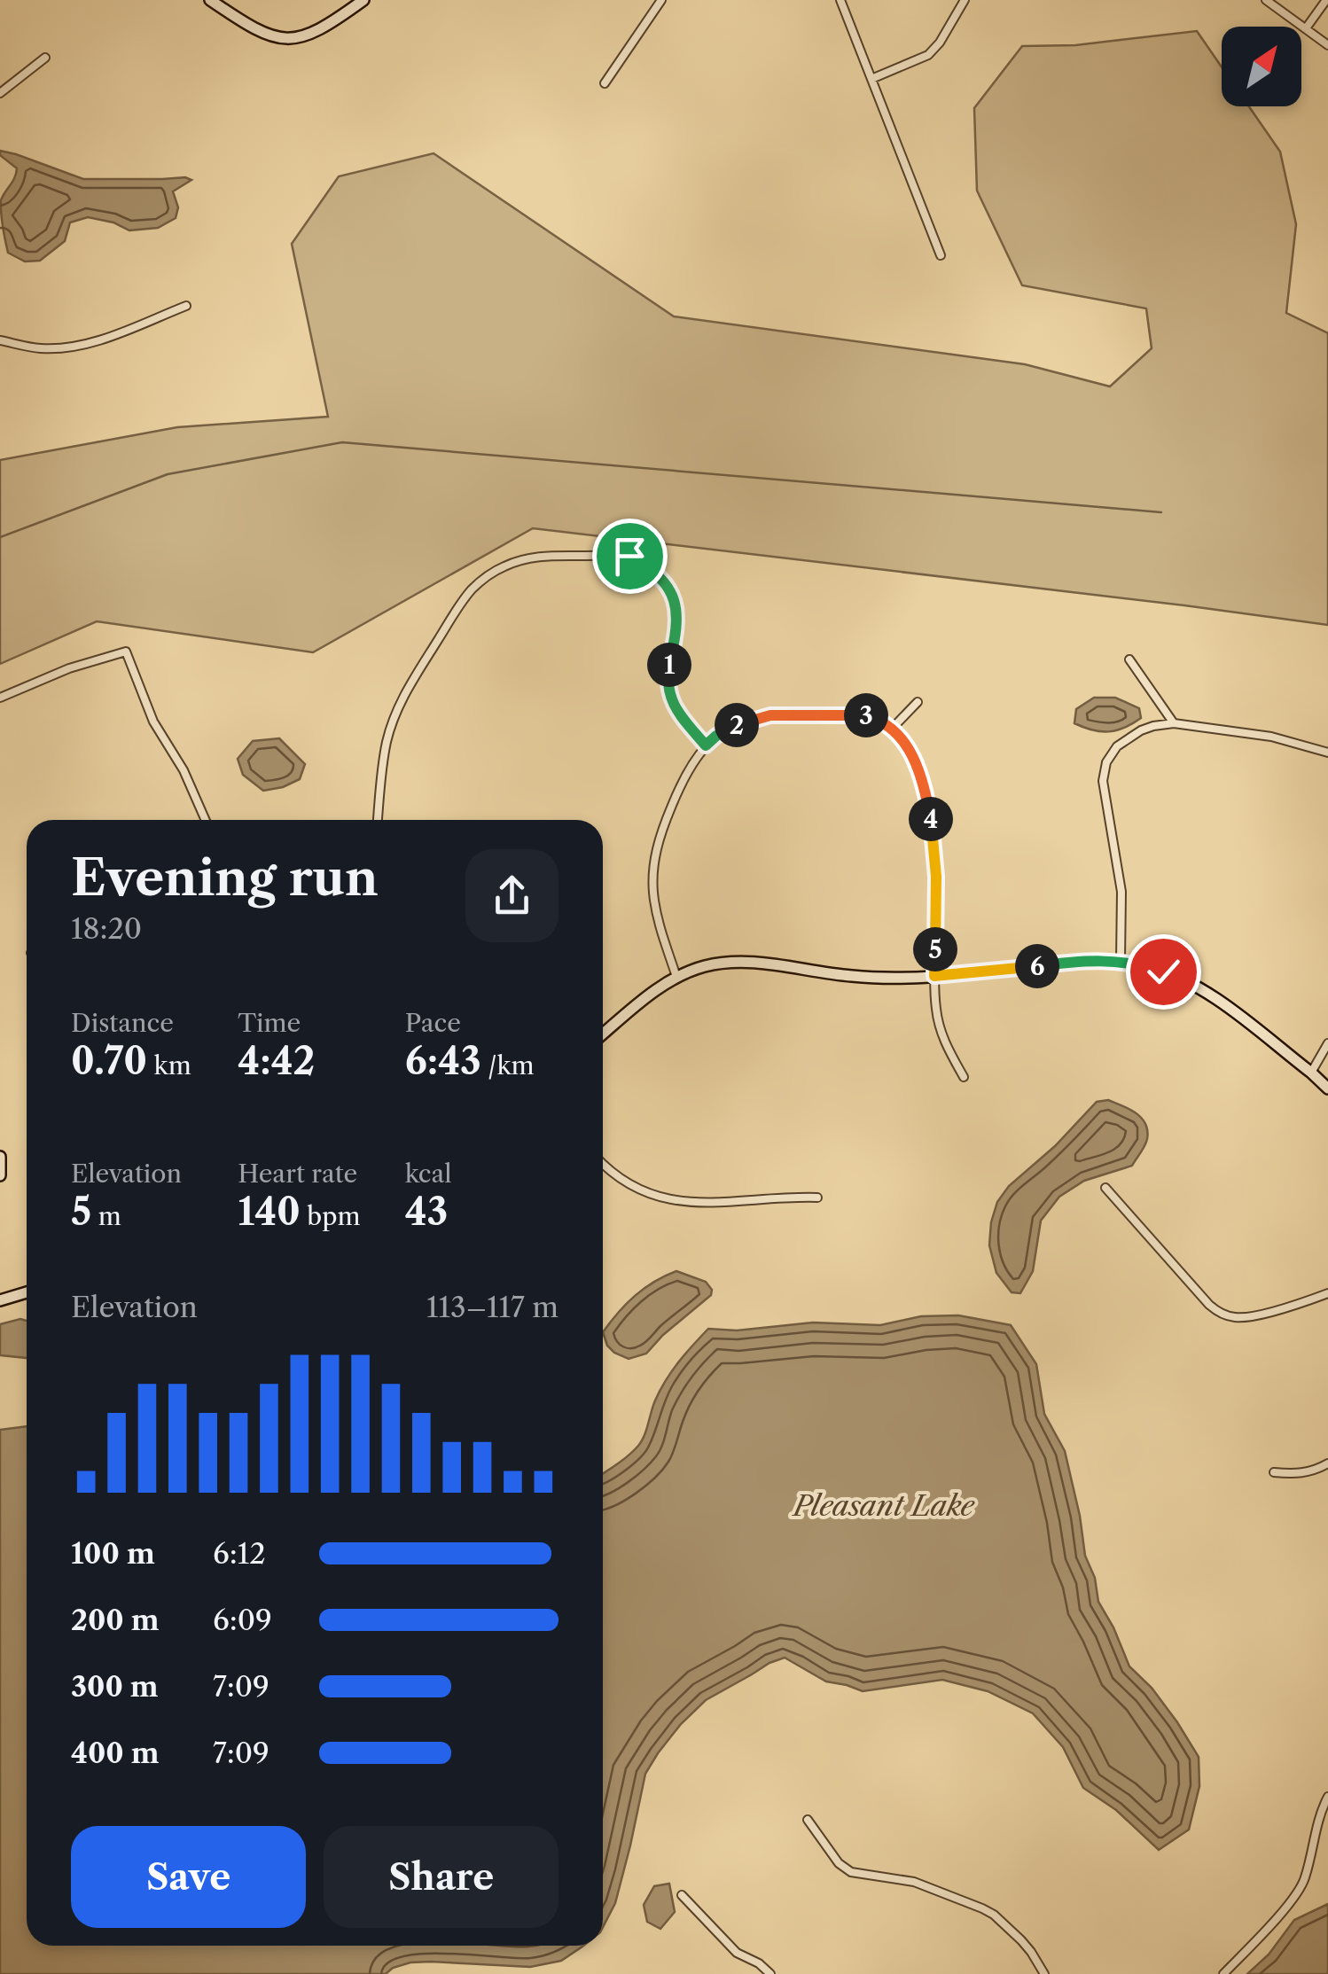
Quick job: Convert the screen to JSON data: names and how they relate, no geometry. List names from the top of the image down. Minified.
{"water":["Pleasant Lake"],"north":"top right","page":{"pins":["1","3","2","4","5","6"],"heading":["Evening run","18:20"],"stats":[["Distance","0.70 km"],["Time","4:42"],["Pace","6:43 /km"],["Elevation","5 m"],["Heart rate","140 bpm"],["kcal","43"]],"chart":["Elevation","113–117 m"],"list":[{"name":"100 m","note":"6:12"},{"name":"200 m","note":"6:09"},{"name":"300 m","note":"7:09"},{"name":"400 m","note":"7:09"}],"buttons":["Save","Share"]}}
